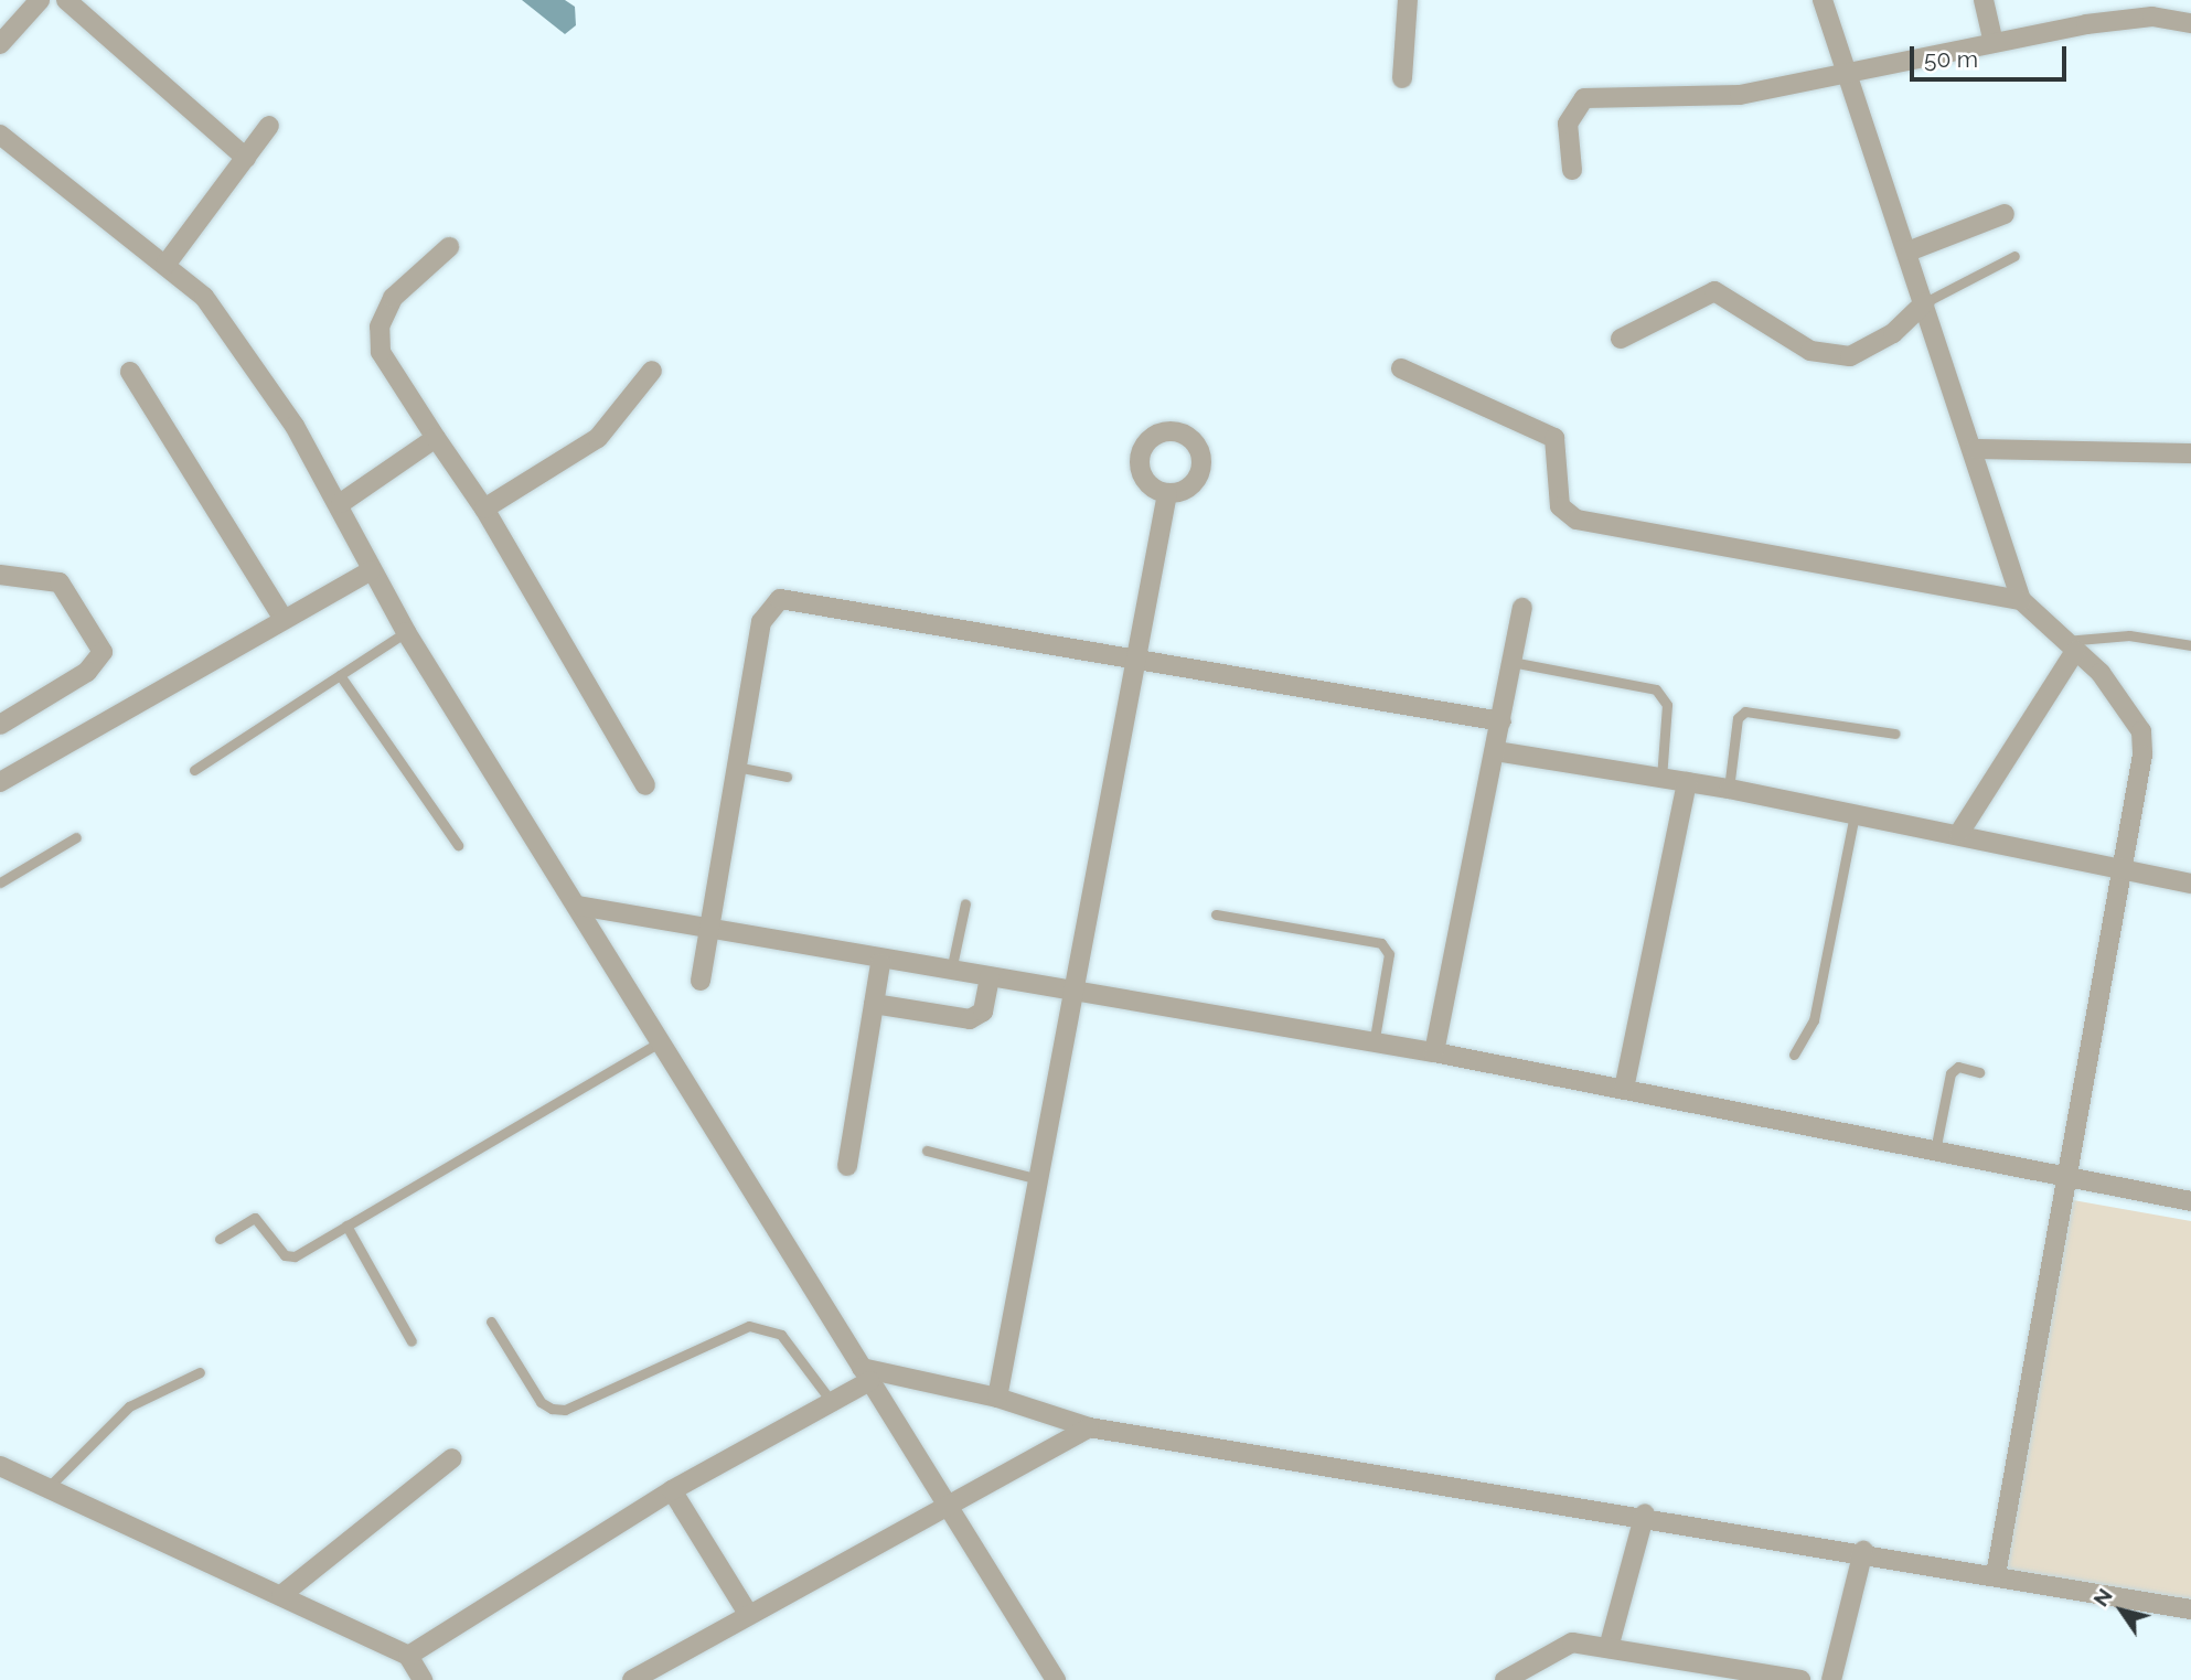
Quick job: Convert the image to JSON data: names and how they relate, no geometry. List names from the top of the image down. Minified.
{"scale_bar":"50 m","north":"top left"}
